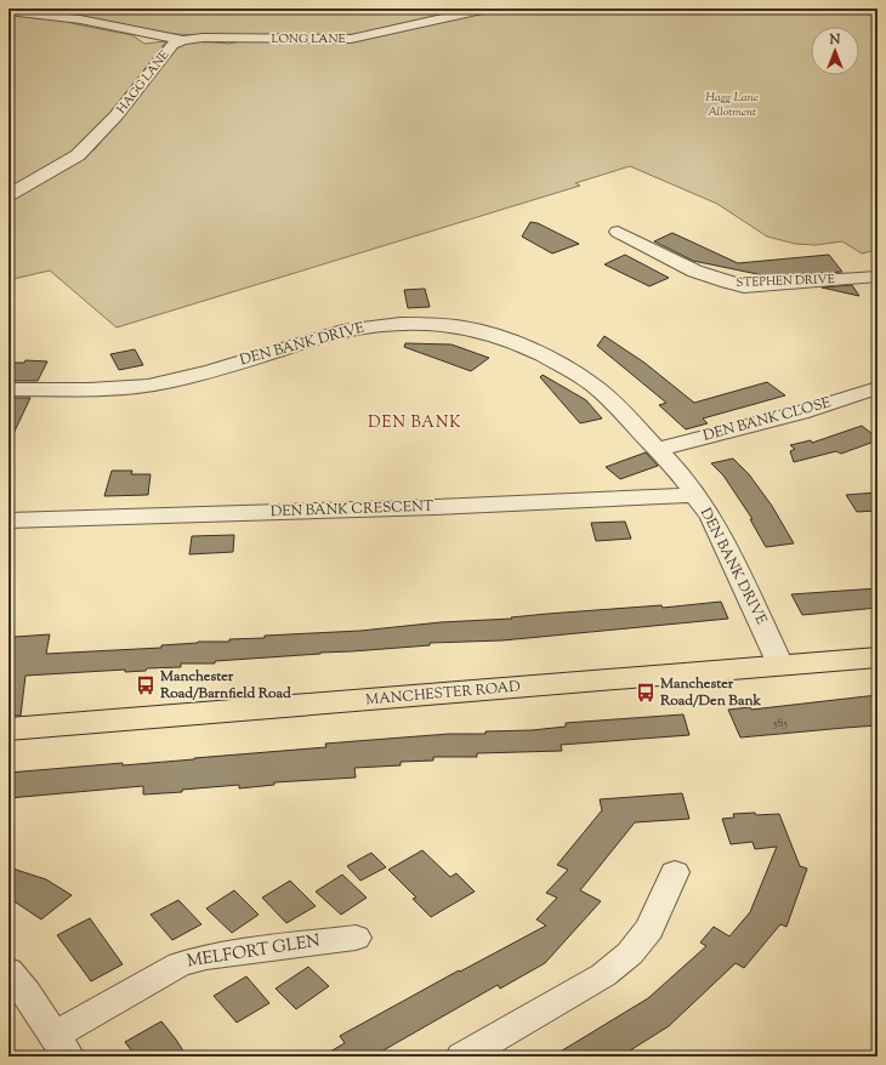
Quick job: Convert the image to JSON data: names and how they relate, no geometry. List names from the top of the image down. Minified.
{"streets":{"main road":["MANCHESTER ROAD"],"street":["LONG LANE","HAGG LANE","STEPHEN DRIVE","DEN BANK DRIVE","DEN BANK CLOSE","DEN BANK CRESCENT","MELFORT GLEN"]},"crossings":[["LONG LANE","HAGG LANE"],["DEN BANK DRIVE","DEN BANK CLOSE"],["DEN BANK DRIVE","DEN BANK CRESCENT"],["DEN BANK DRIVE","MANCHESTER ROAD"]],"districts":["DEN BANK"],"parks":["Hagg Lane Allotment"],"places":{"bus stop":["Manchester Road/Barnfield Road","Manchester Road/Den Bank"]},"house_numbers":["585"],"north":"top"}
